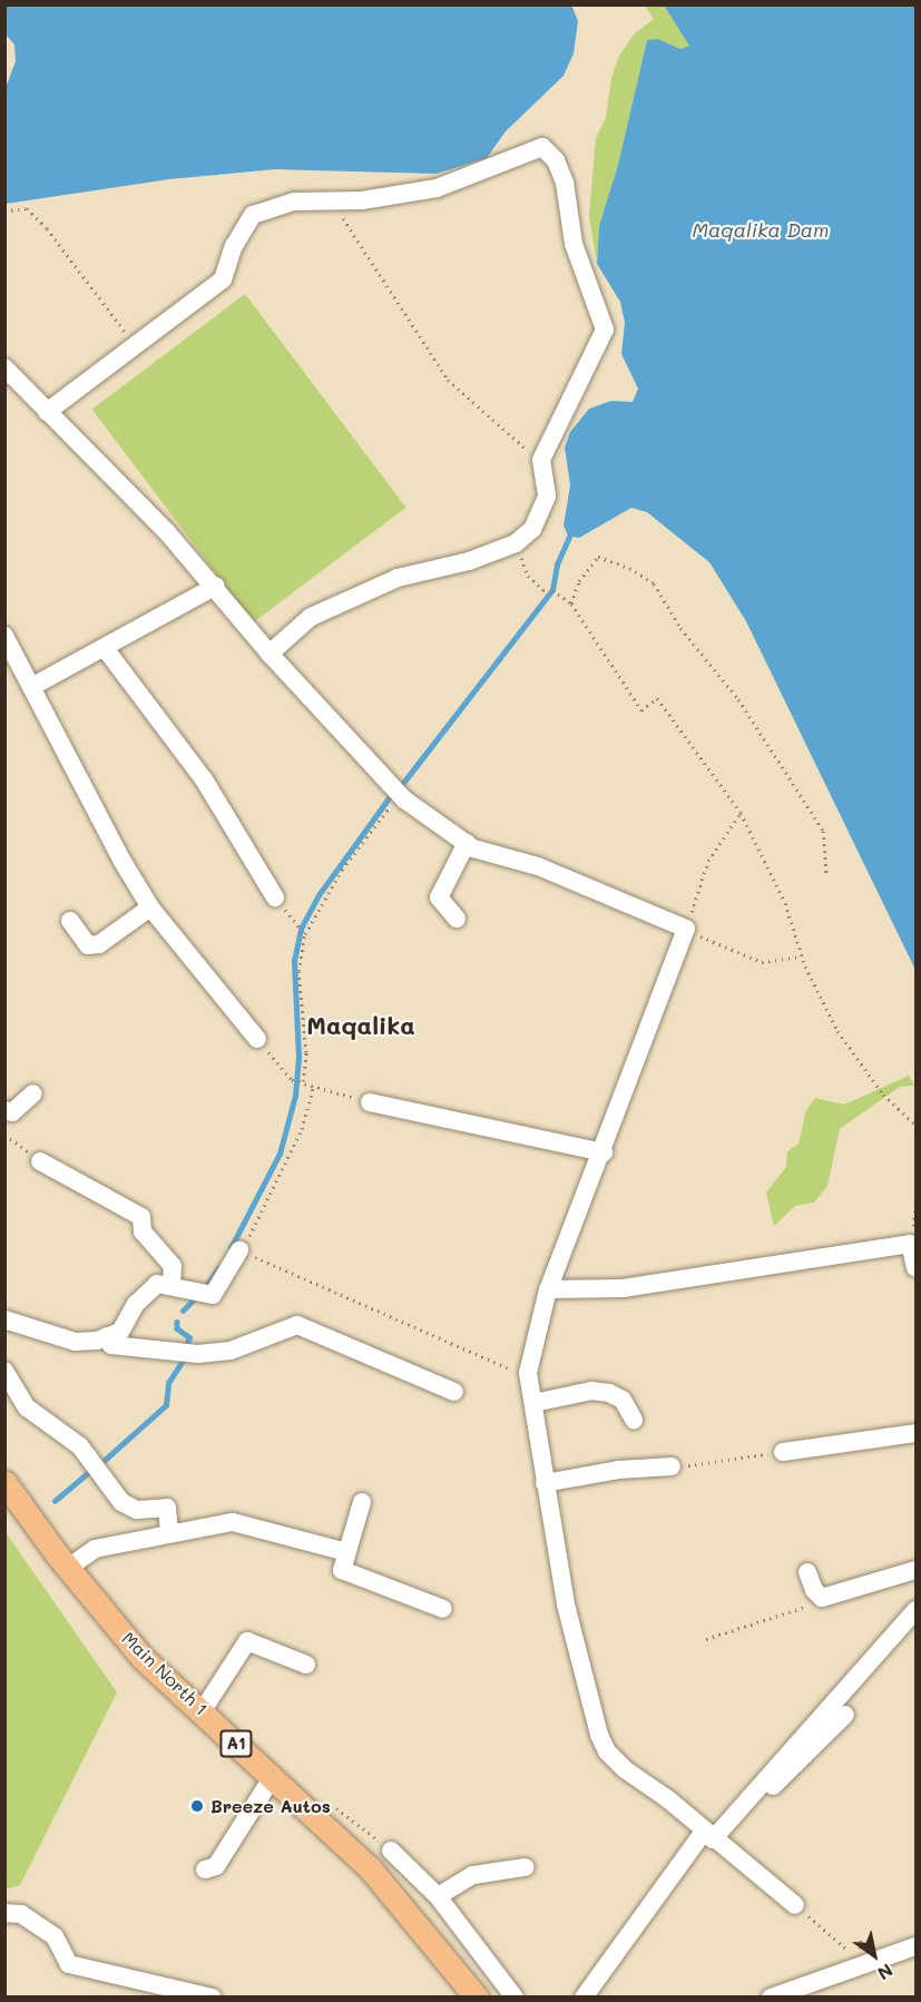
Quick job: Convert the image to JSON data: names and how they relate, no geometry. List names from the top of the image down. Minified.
{"streets":{"main road":["Main North 1","A1"]},"districts":["Maqalika"],"water":["Maqalika Dam"],"places":["Breeze Autos"],"north":"bottom right"}
